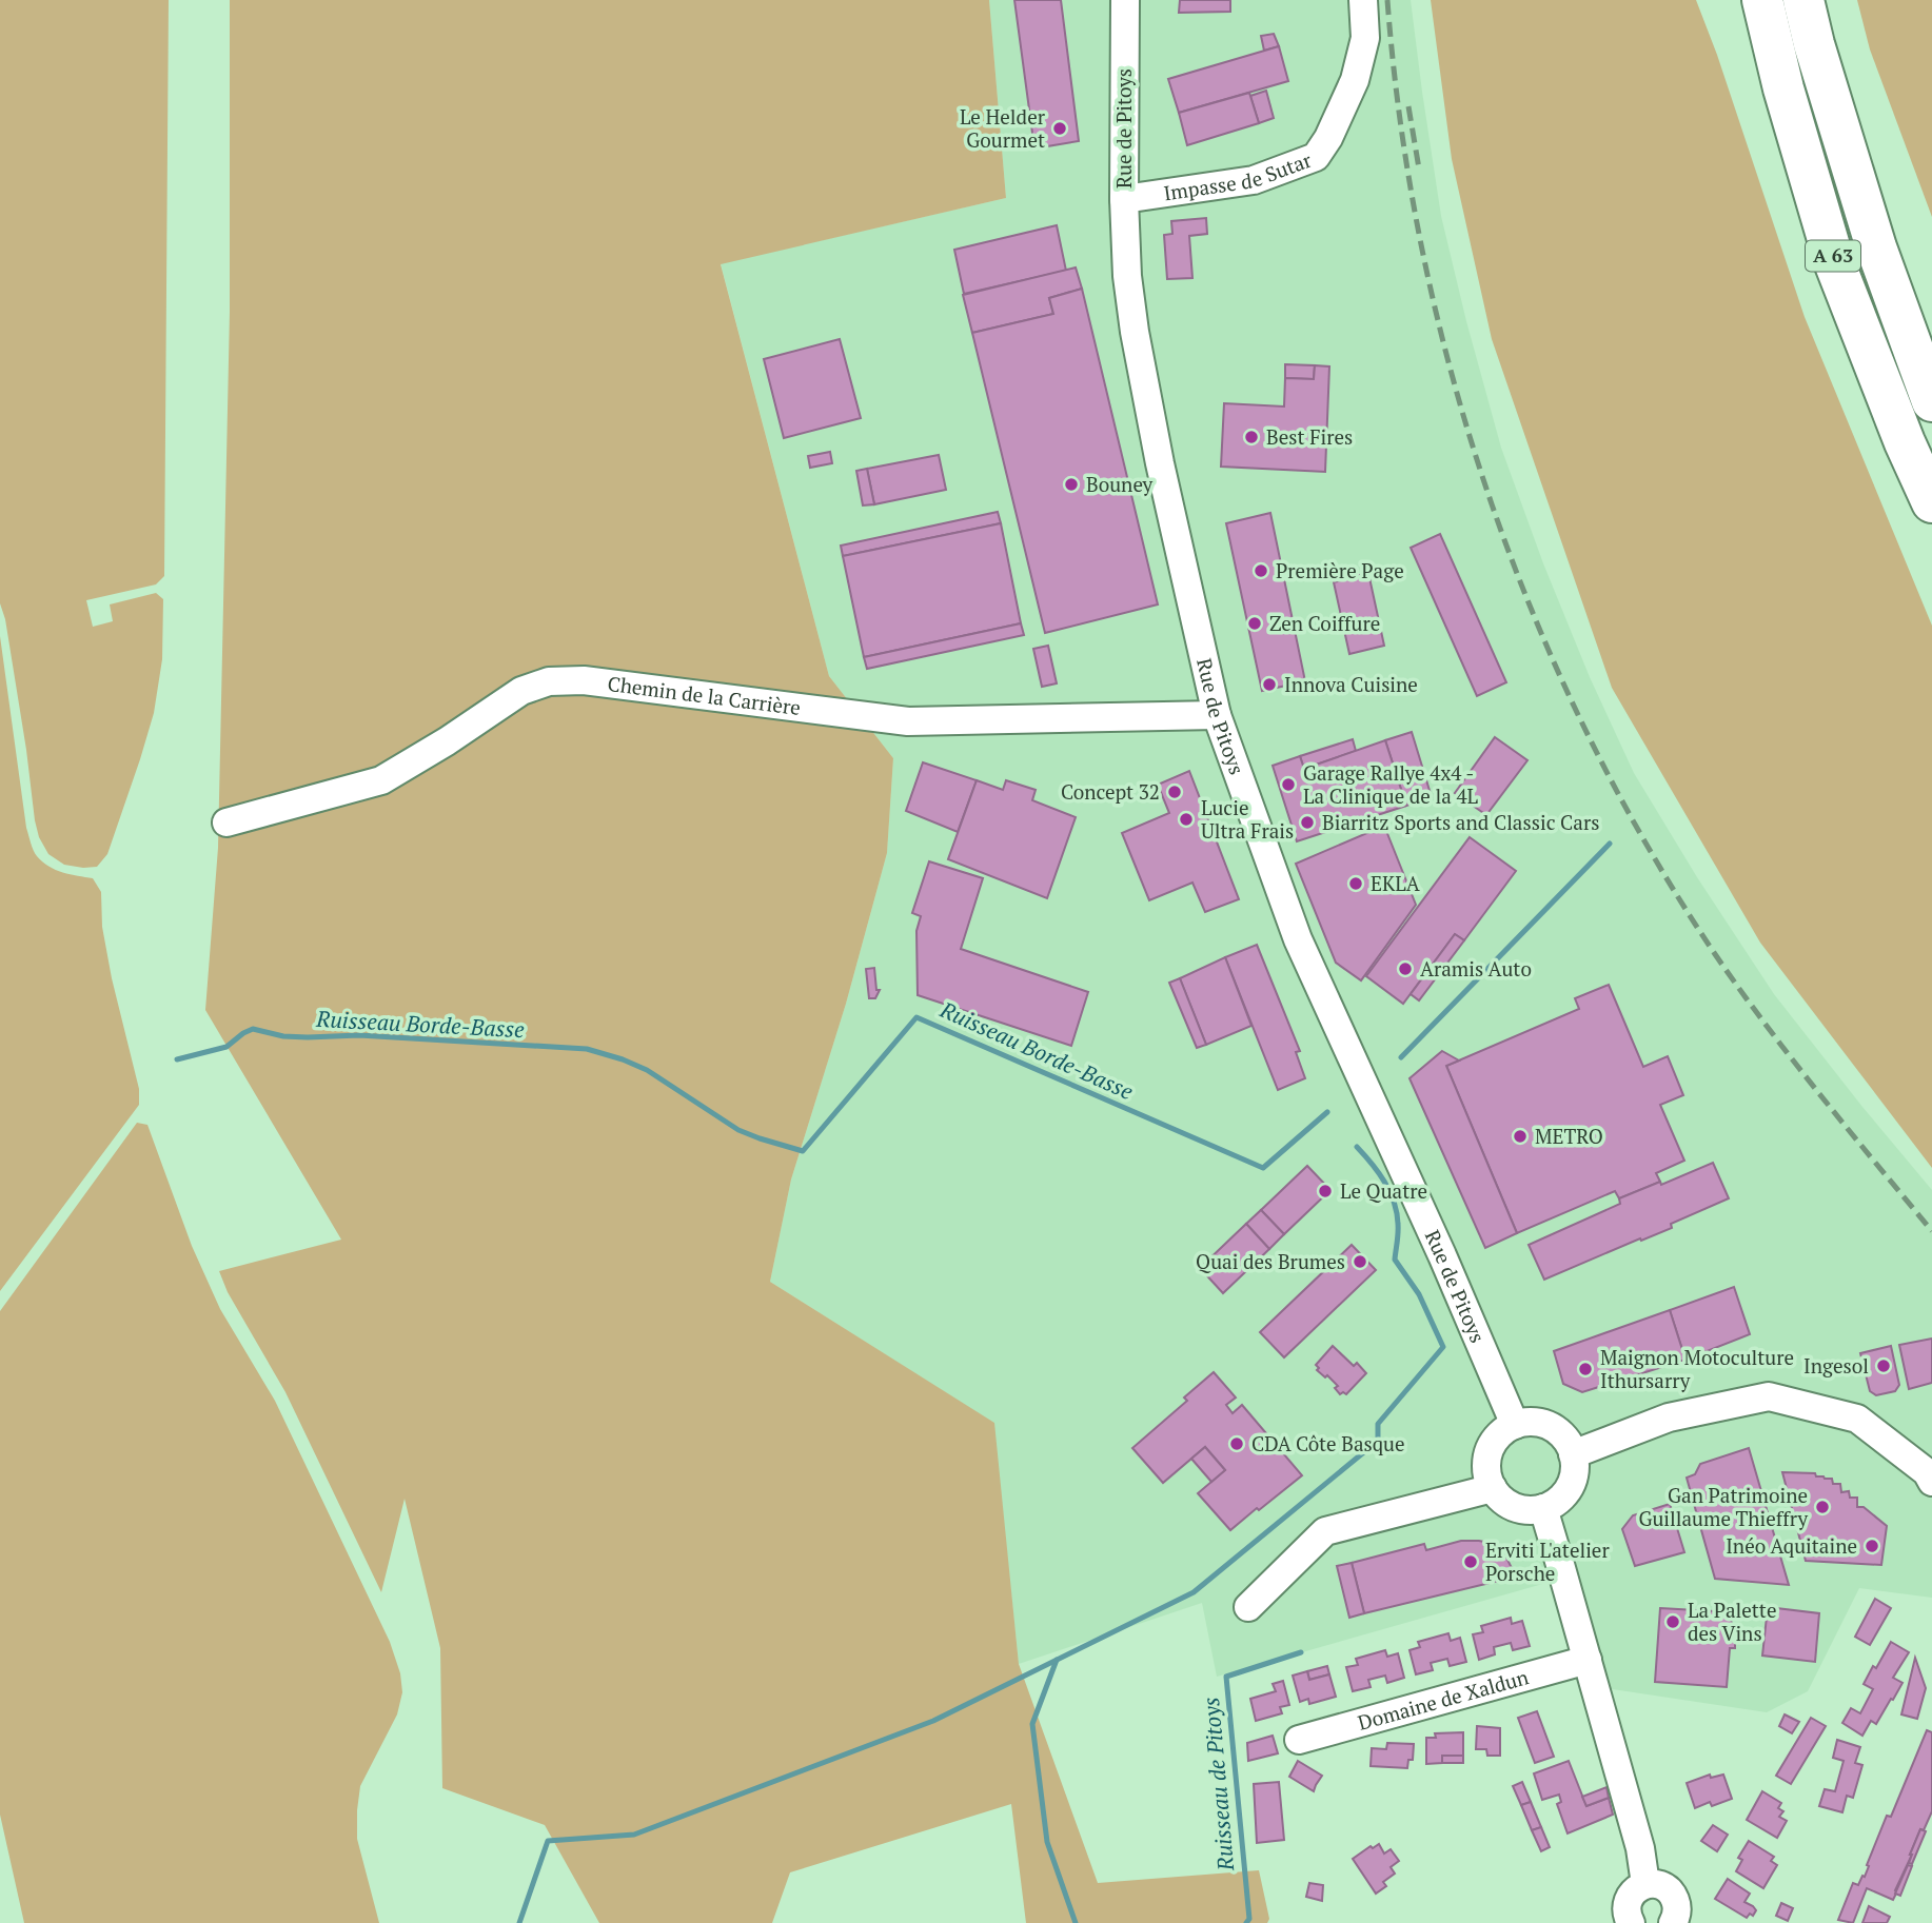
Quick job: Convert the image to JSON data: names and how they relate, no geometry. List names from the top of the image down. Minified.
{"streets":{"highway":["A 63"],"street":["Rue de Pitoys","Impasse de Sutar","Chemin de la Carrière","Domaine de Xaldun"]},"crossings":[["Rue de Pitoys","Impasse de Sutar"],["Rue de Pitoys","Chemin de la Carrière"]],"water":["Ruisseau Borde-Basse","Ruisseau de Pitoys"],"places":["Le Helder Gourmet","Best Fires","Bouney","Première Page","Zen Coiffure","Innova Cuisine","Garage Rallye 4x4 - La Clinique de la 4L","Concept 32","Lucie Ultra Frais","Biarritz Sports and Classic Cars","EKLA","Aramis Auto","METRO","Le Quatre","Quai des Brumes","Ingesol","Maignon Motoculture Ithursarry","CDA Côte Basque","Gan Patrimoine Guillaume Thieffry","Inéo Aquitaine","Erviti L'atelier Porsche","La Palette des Vins"]}
